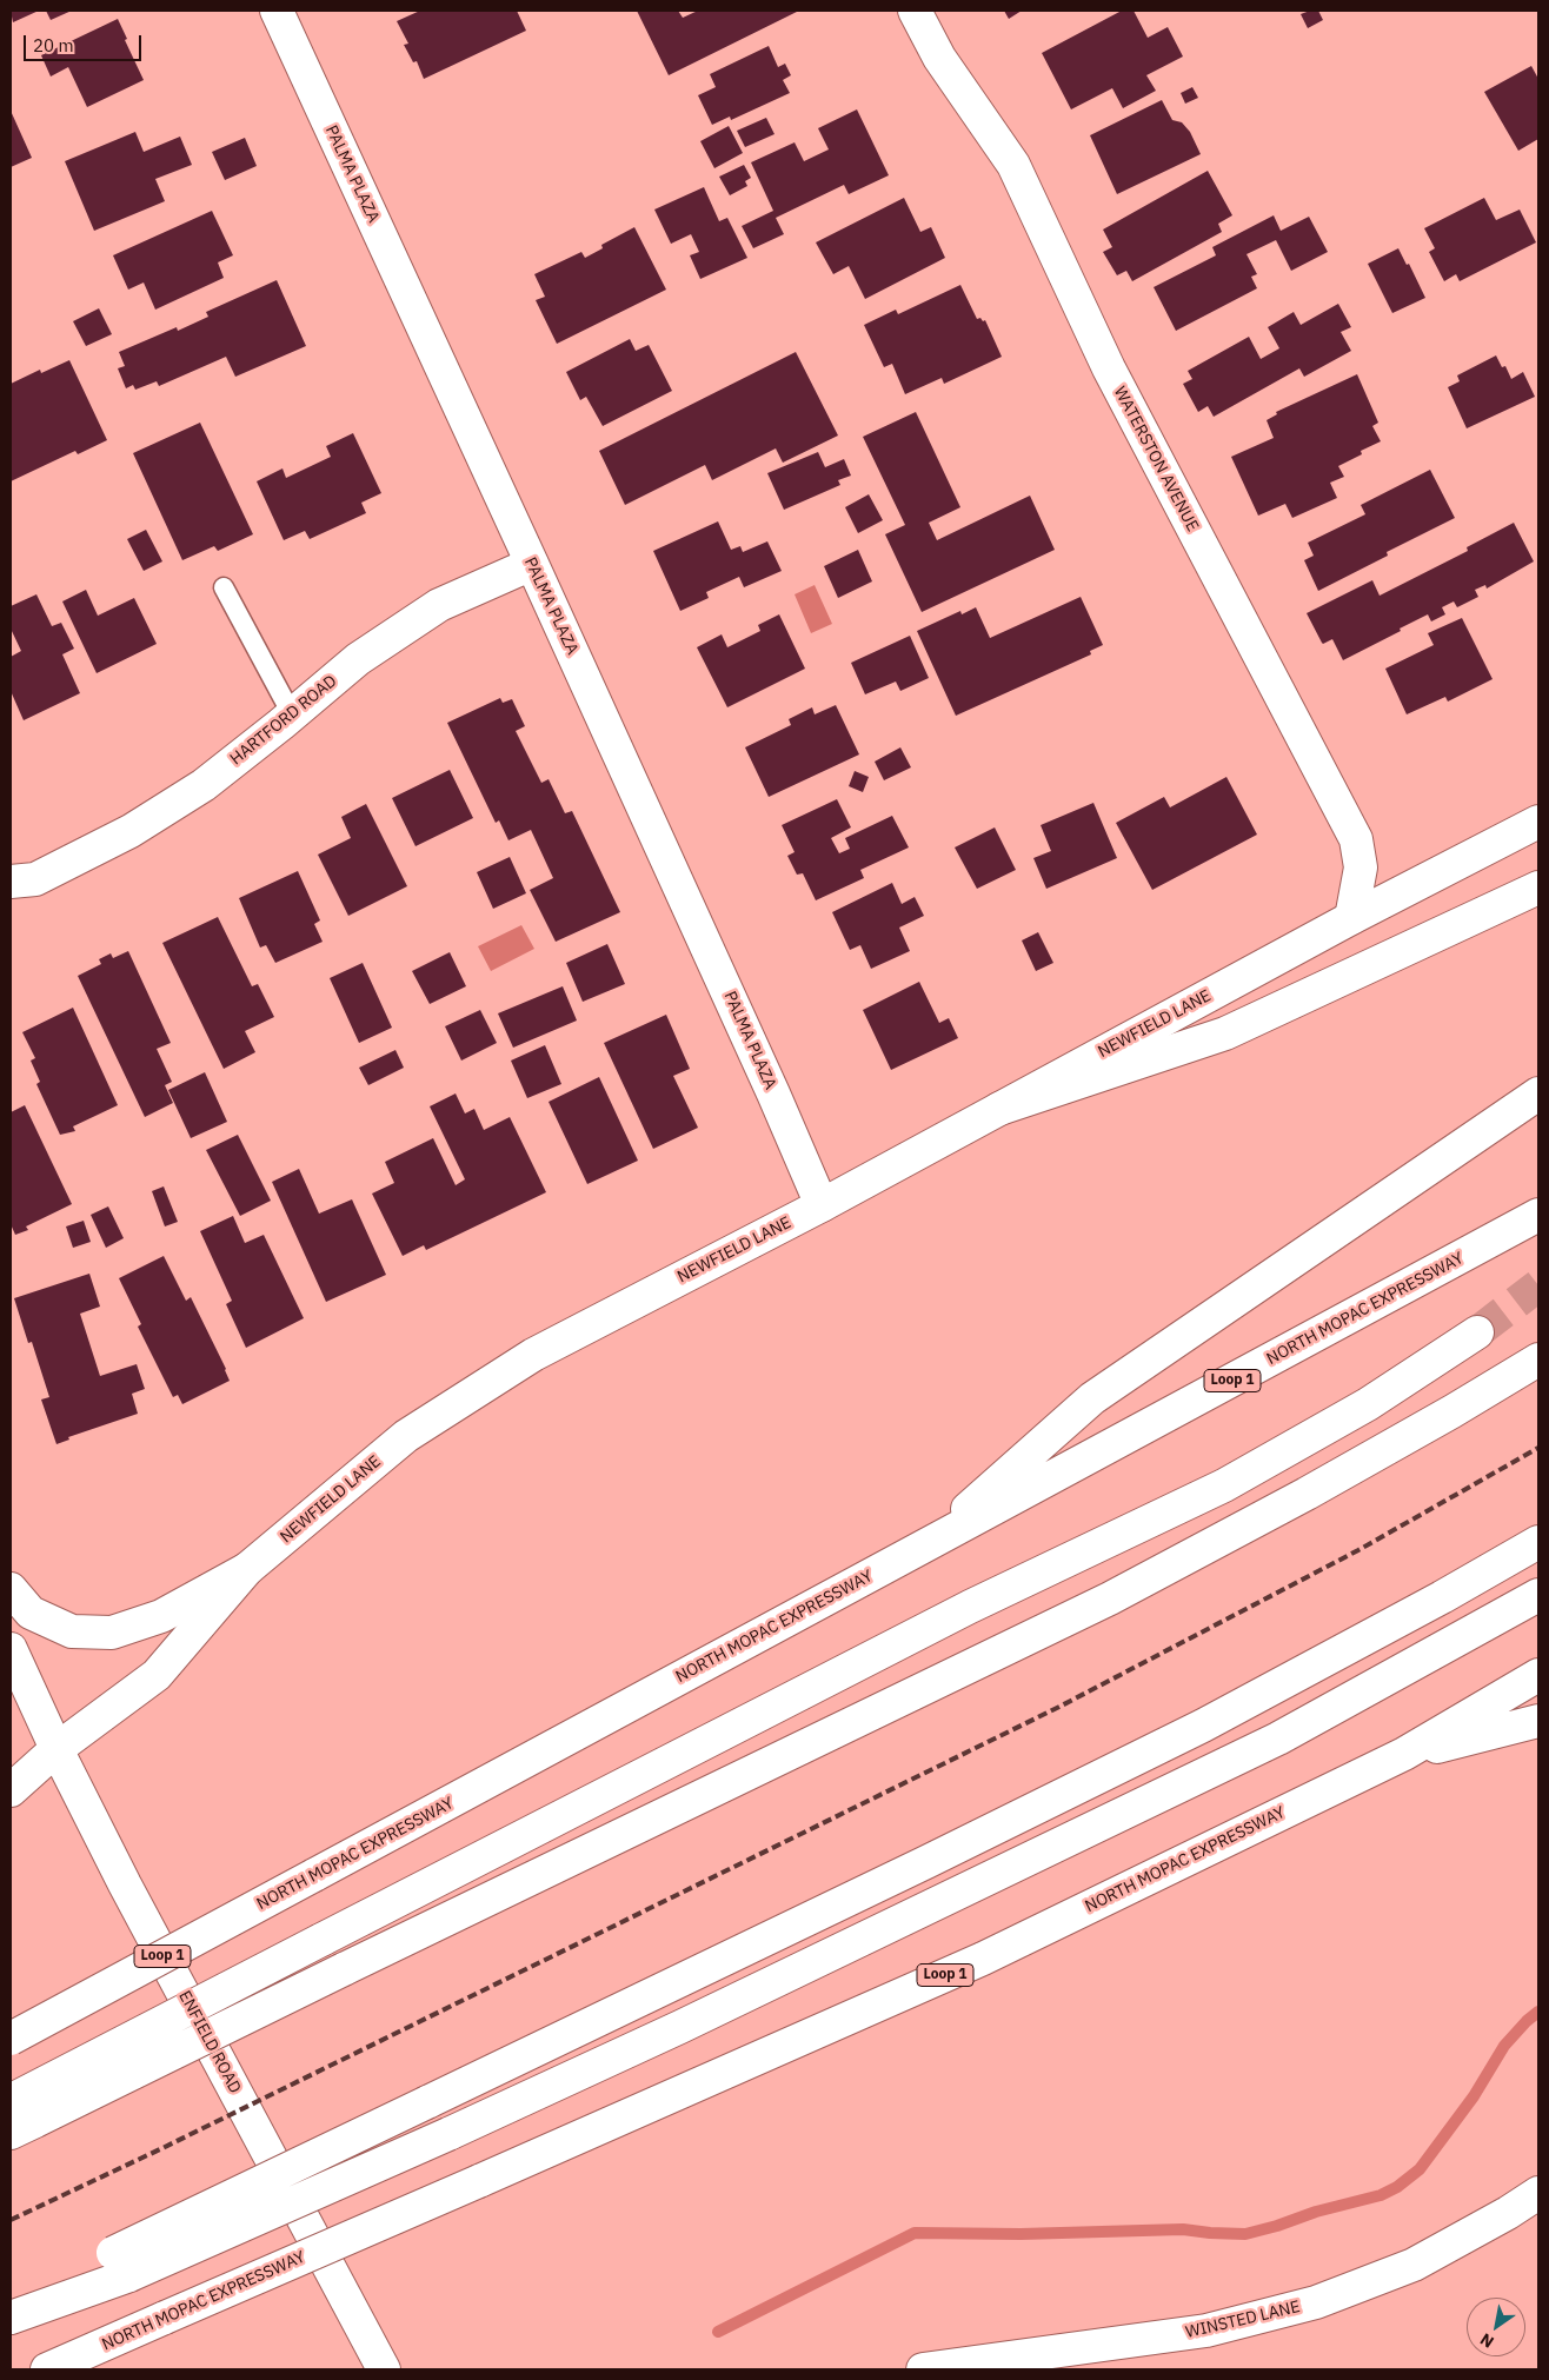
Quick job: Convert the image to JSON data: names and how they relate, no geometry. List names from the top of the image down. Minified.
{"streets":{"main road":["PALMA PLAZA","WATERSTON AVENUE","HARTFORD ROAD","NEWFIELD LANE","NORTH MOPAC EXPRESSWAY","Loop 1","ENFIELD ROAD","WINSTED LANE"]},"crossings":[["PALMA PLAZA","HARTFORD ROAD"],["PALMA PLAZA","NEWFIELD LANE"],["WATERSTON AVENUE","NEWFIELD LANE"],["NEWFIELD LANE","ENFIELD ROAD"]],"scale_bar":"20 m","north":"bottom left"}
